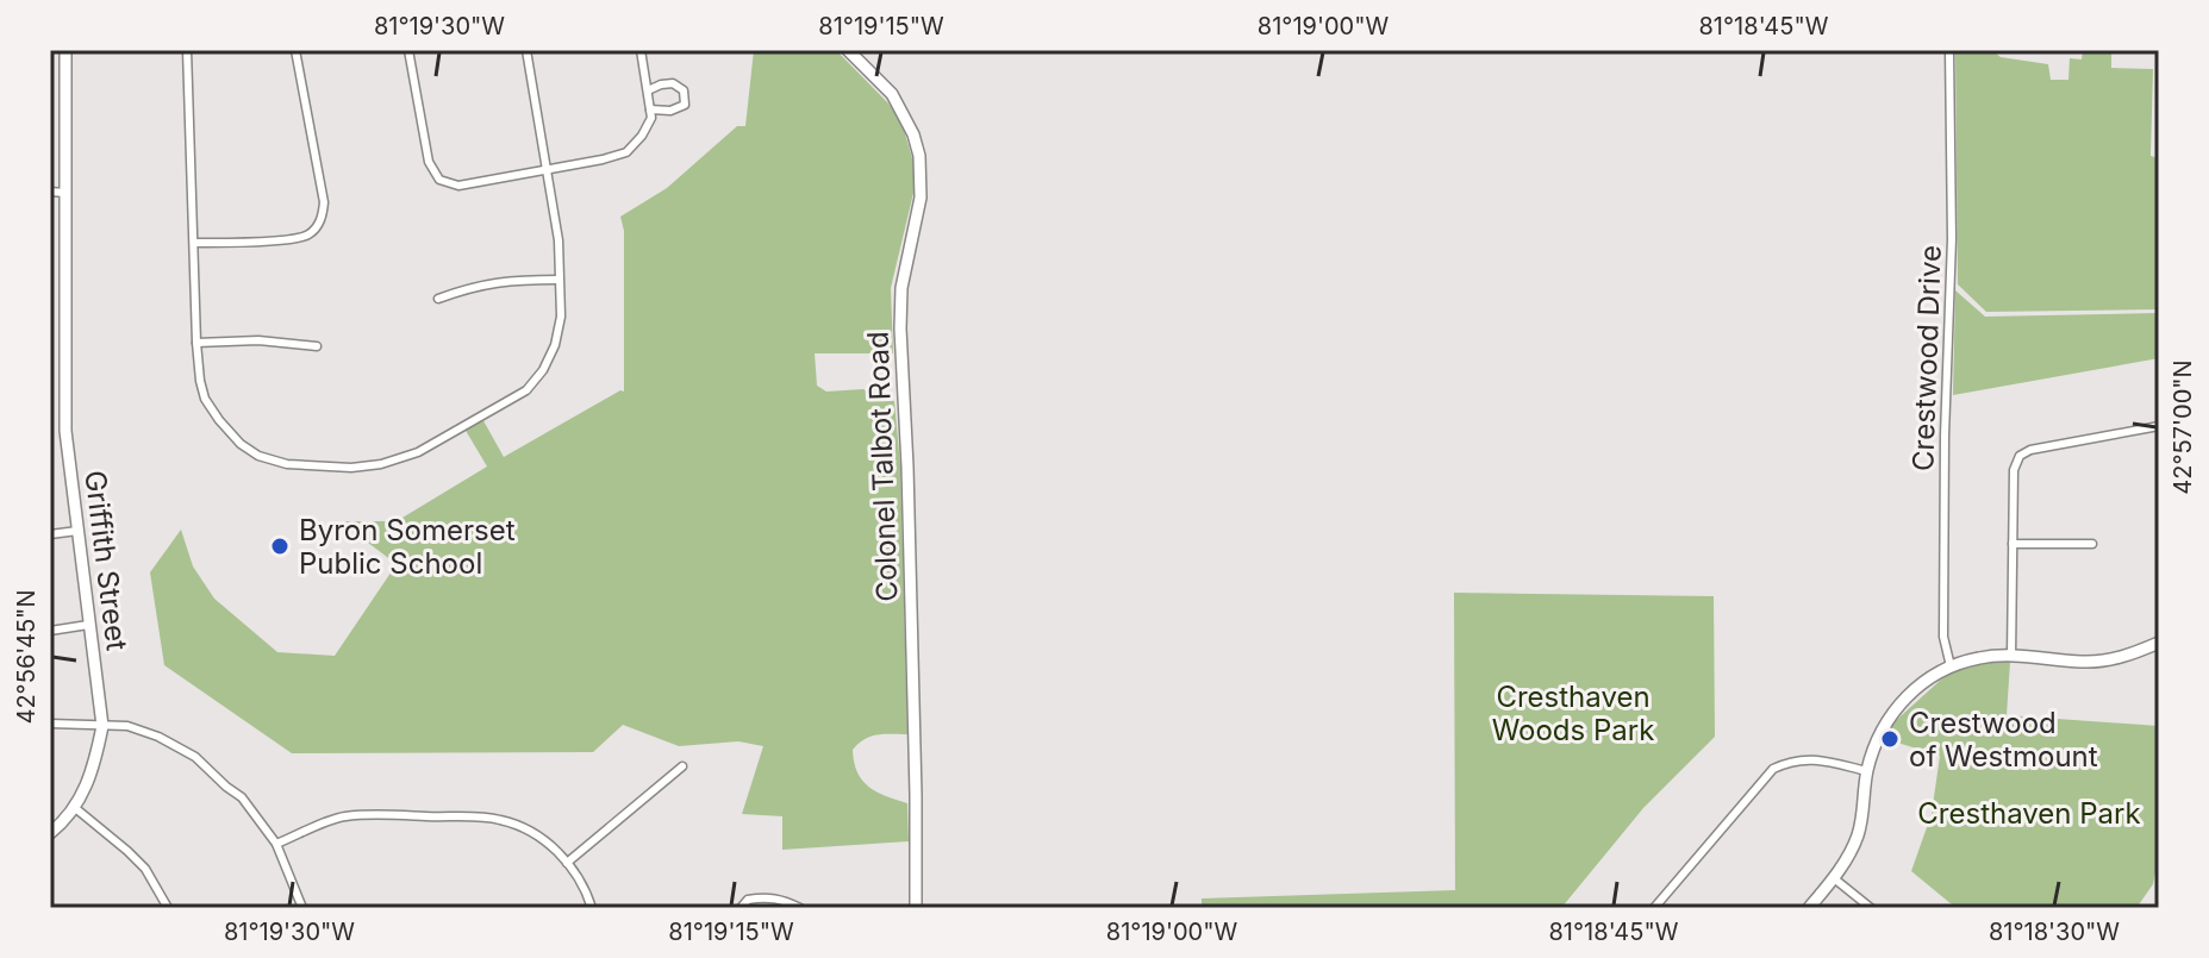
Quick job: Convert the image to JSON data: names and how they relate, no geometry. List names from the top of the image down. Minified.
{"streets":{"street":["Crestwood Drive","Colonel Talbot Road","Griffith Street"]},"parks":["Cresthaven Woods Park","Cresthaven Park"],"places":["Byron Somerset Public School","Crestwood of Westmount"],"coordinates":["81°19'30\"W","81°19'15\"W","81°19'00\"W","81°18'45\"W","42°57'00\"N","42°56'45\"N","81°18'30\"W"]}
